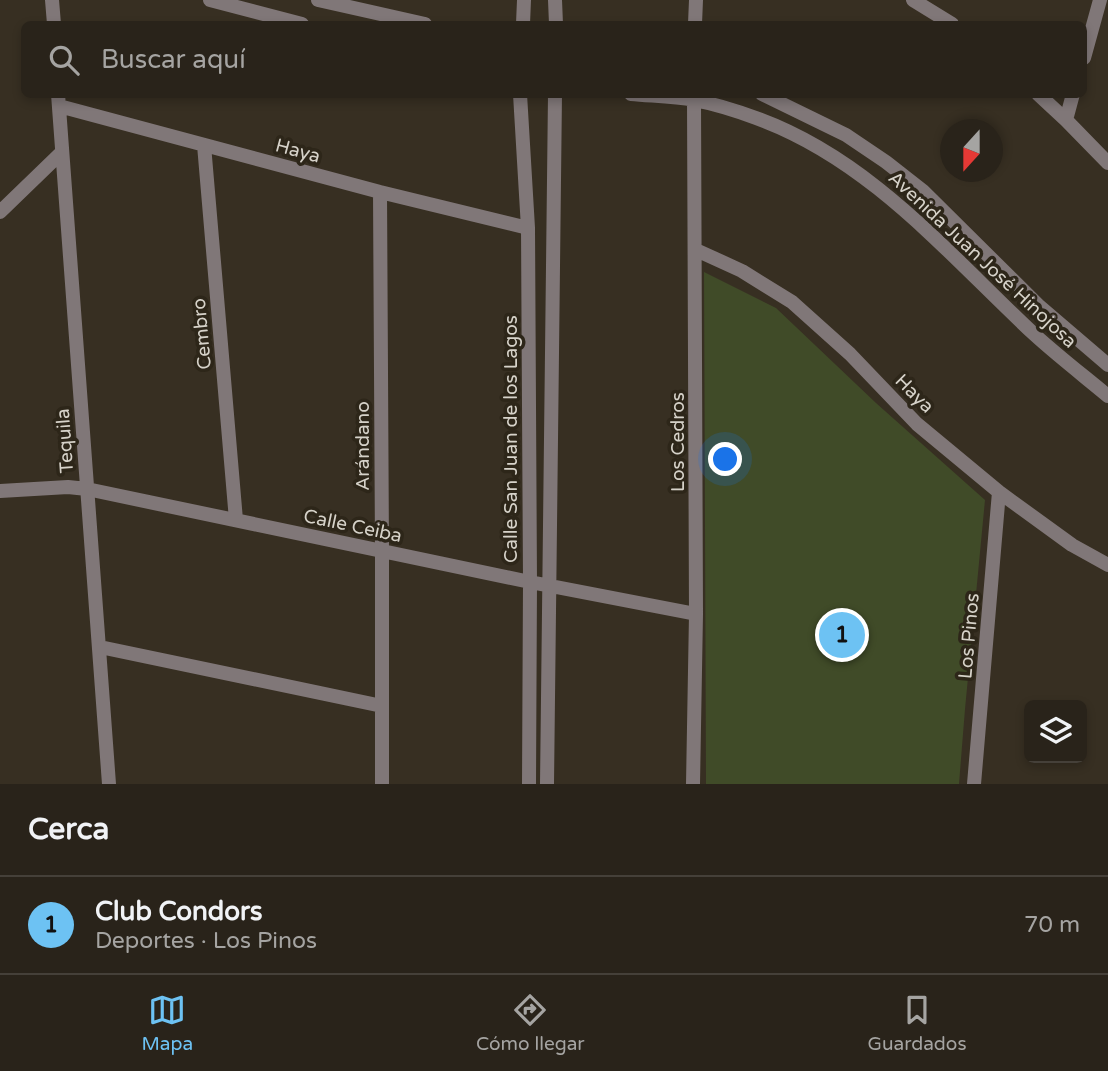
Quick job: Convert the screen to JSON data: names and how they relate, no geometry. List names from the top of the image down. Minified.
{"streets":{"street":["Haya","Avenida Juan José Hinojosa","Cembro","Calle San Juan de los Lagos","Tequila","Los Cedros","Arándano","Calle Ceiba","Los Pinos"]},"crossings":[["Haya","Cembro"],["Haya","Calle San Juan de los Lagos"],["Haya","Tequila"],["Haya","Los Cedros"],["Haya","Arándano"],["Haya","Los Pinos"],["Avenida Juan José Hinojosa","Los Cedros"],["Cembro","Calle Ceiba"],["Calle San Juan de los Lagos","Calle Ceiba"],["Tequila","Calle Ceiba"],["Los Cedros","Calle Ceiba"],["Arándano","Calle Ceiba"]],"north":"bottom","page":{"search":"Buscar aquí","pins":"1","heading":"Cerca","list":[{"mark":"1","name":"Club Condors","note":"Deportes · Los Pinos","value":"70 m"}],"nav":["Mapa","Cómo llegar","Guardados"]}}
